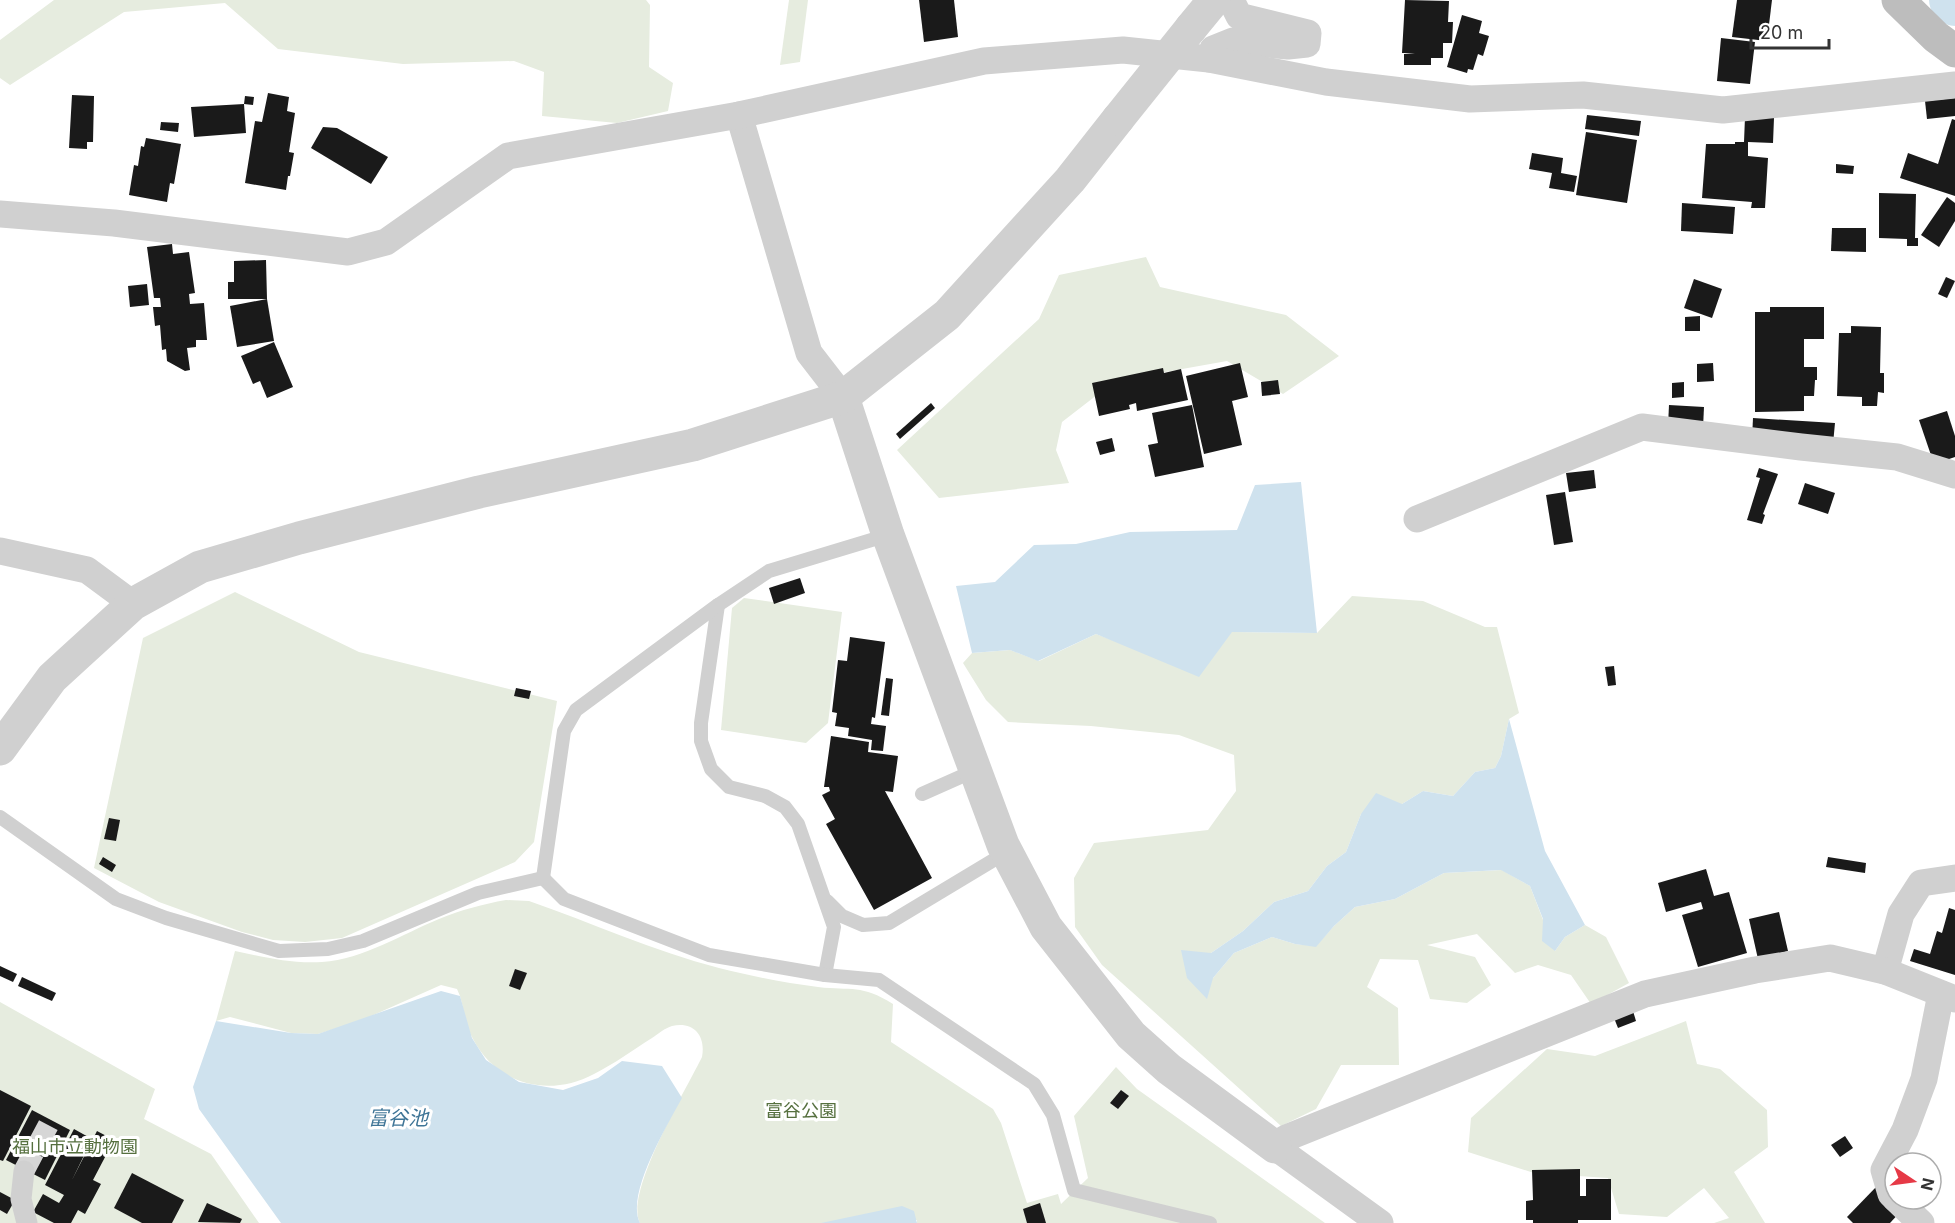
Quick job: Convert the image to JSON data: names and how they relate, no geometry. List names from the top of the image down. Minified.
{"water":["富谷池"],"parks":["富谷公園","福山市立動物園"],"scale_bar":"20 m","north":"right"}
